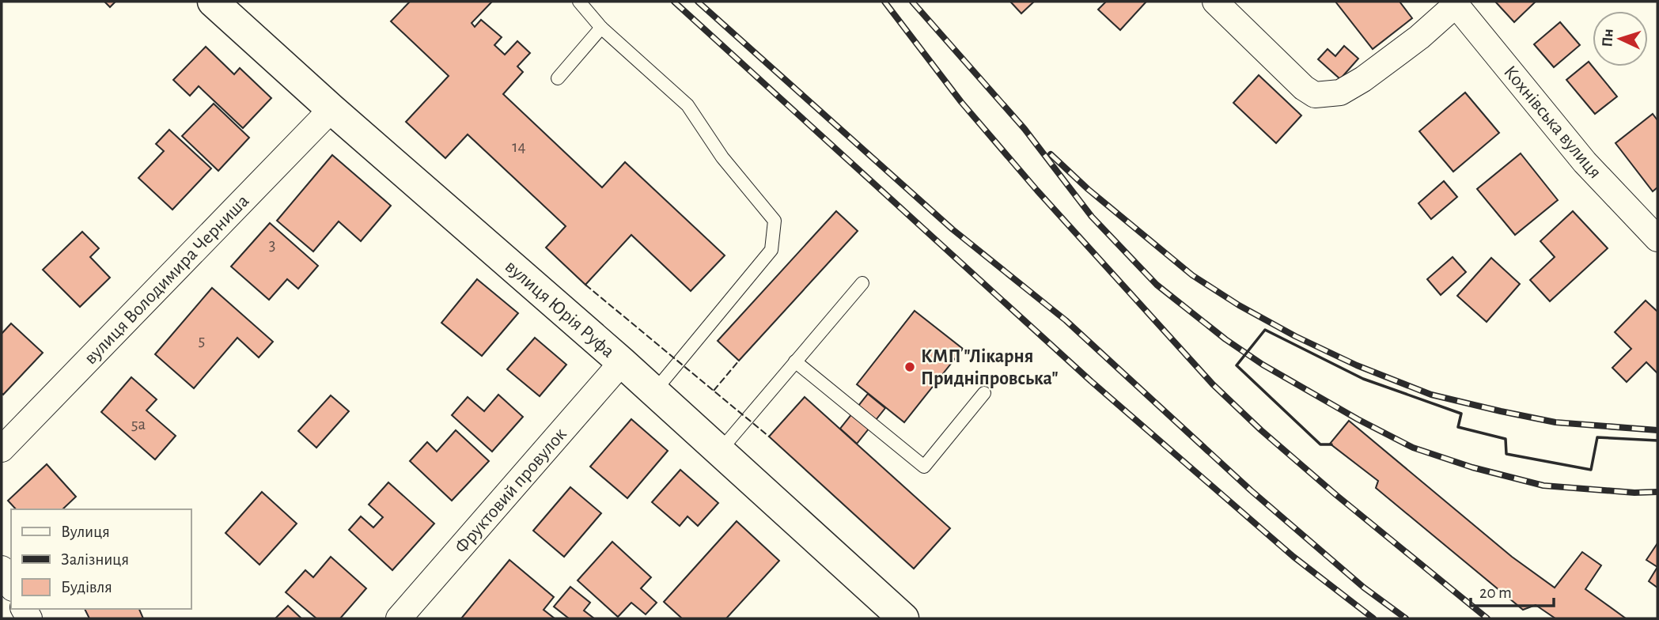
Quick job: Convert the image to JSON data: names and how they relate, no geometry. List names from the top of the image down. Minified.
{"streets":{"main road":["вулиця Юрія Руфа"],"street":["Кохнівська вулиця","вулиця Володимира Черниша","Фруктовий провулок"]},"crossings":[["вулиця Володимира Черниша","вулиця Юрія Руфа"],["вулиця Юрія Руфа","Фруктовий провулок"]],"places":["КМП \"Лікарня Придніпровська\""],"house_numbers":["14","3","5","5а"],"legend":["Вулиця","Залізниця","Будівля"],"scale_bar":"20 m","north":"left"}
